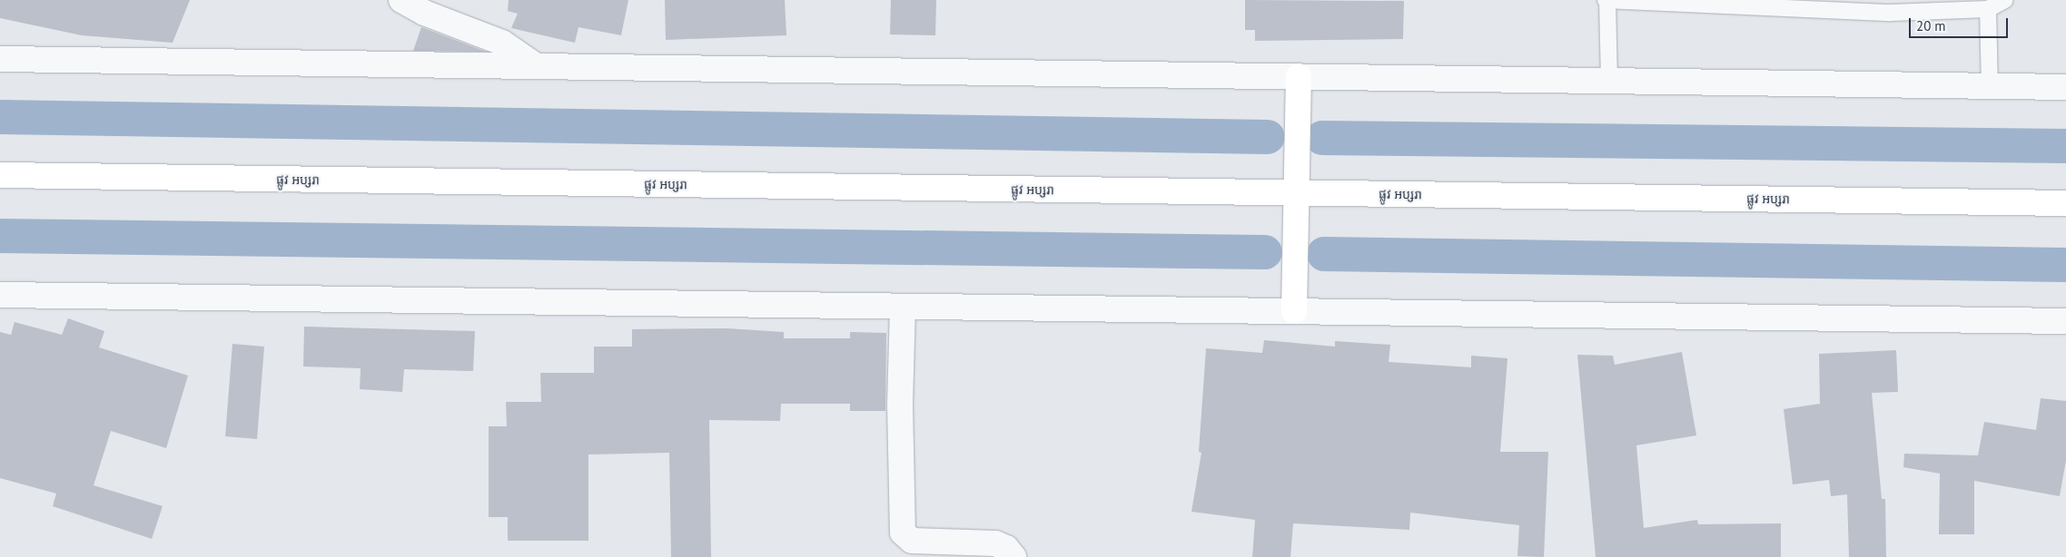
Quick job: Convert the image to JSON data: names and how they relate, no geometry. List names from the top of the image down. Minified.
{"streets":{"main road":["ផ្លូវ អប្សរា"]},"scale_bar":"20 m"}
